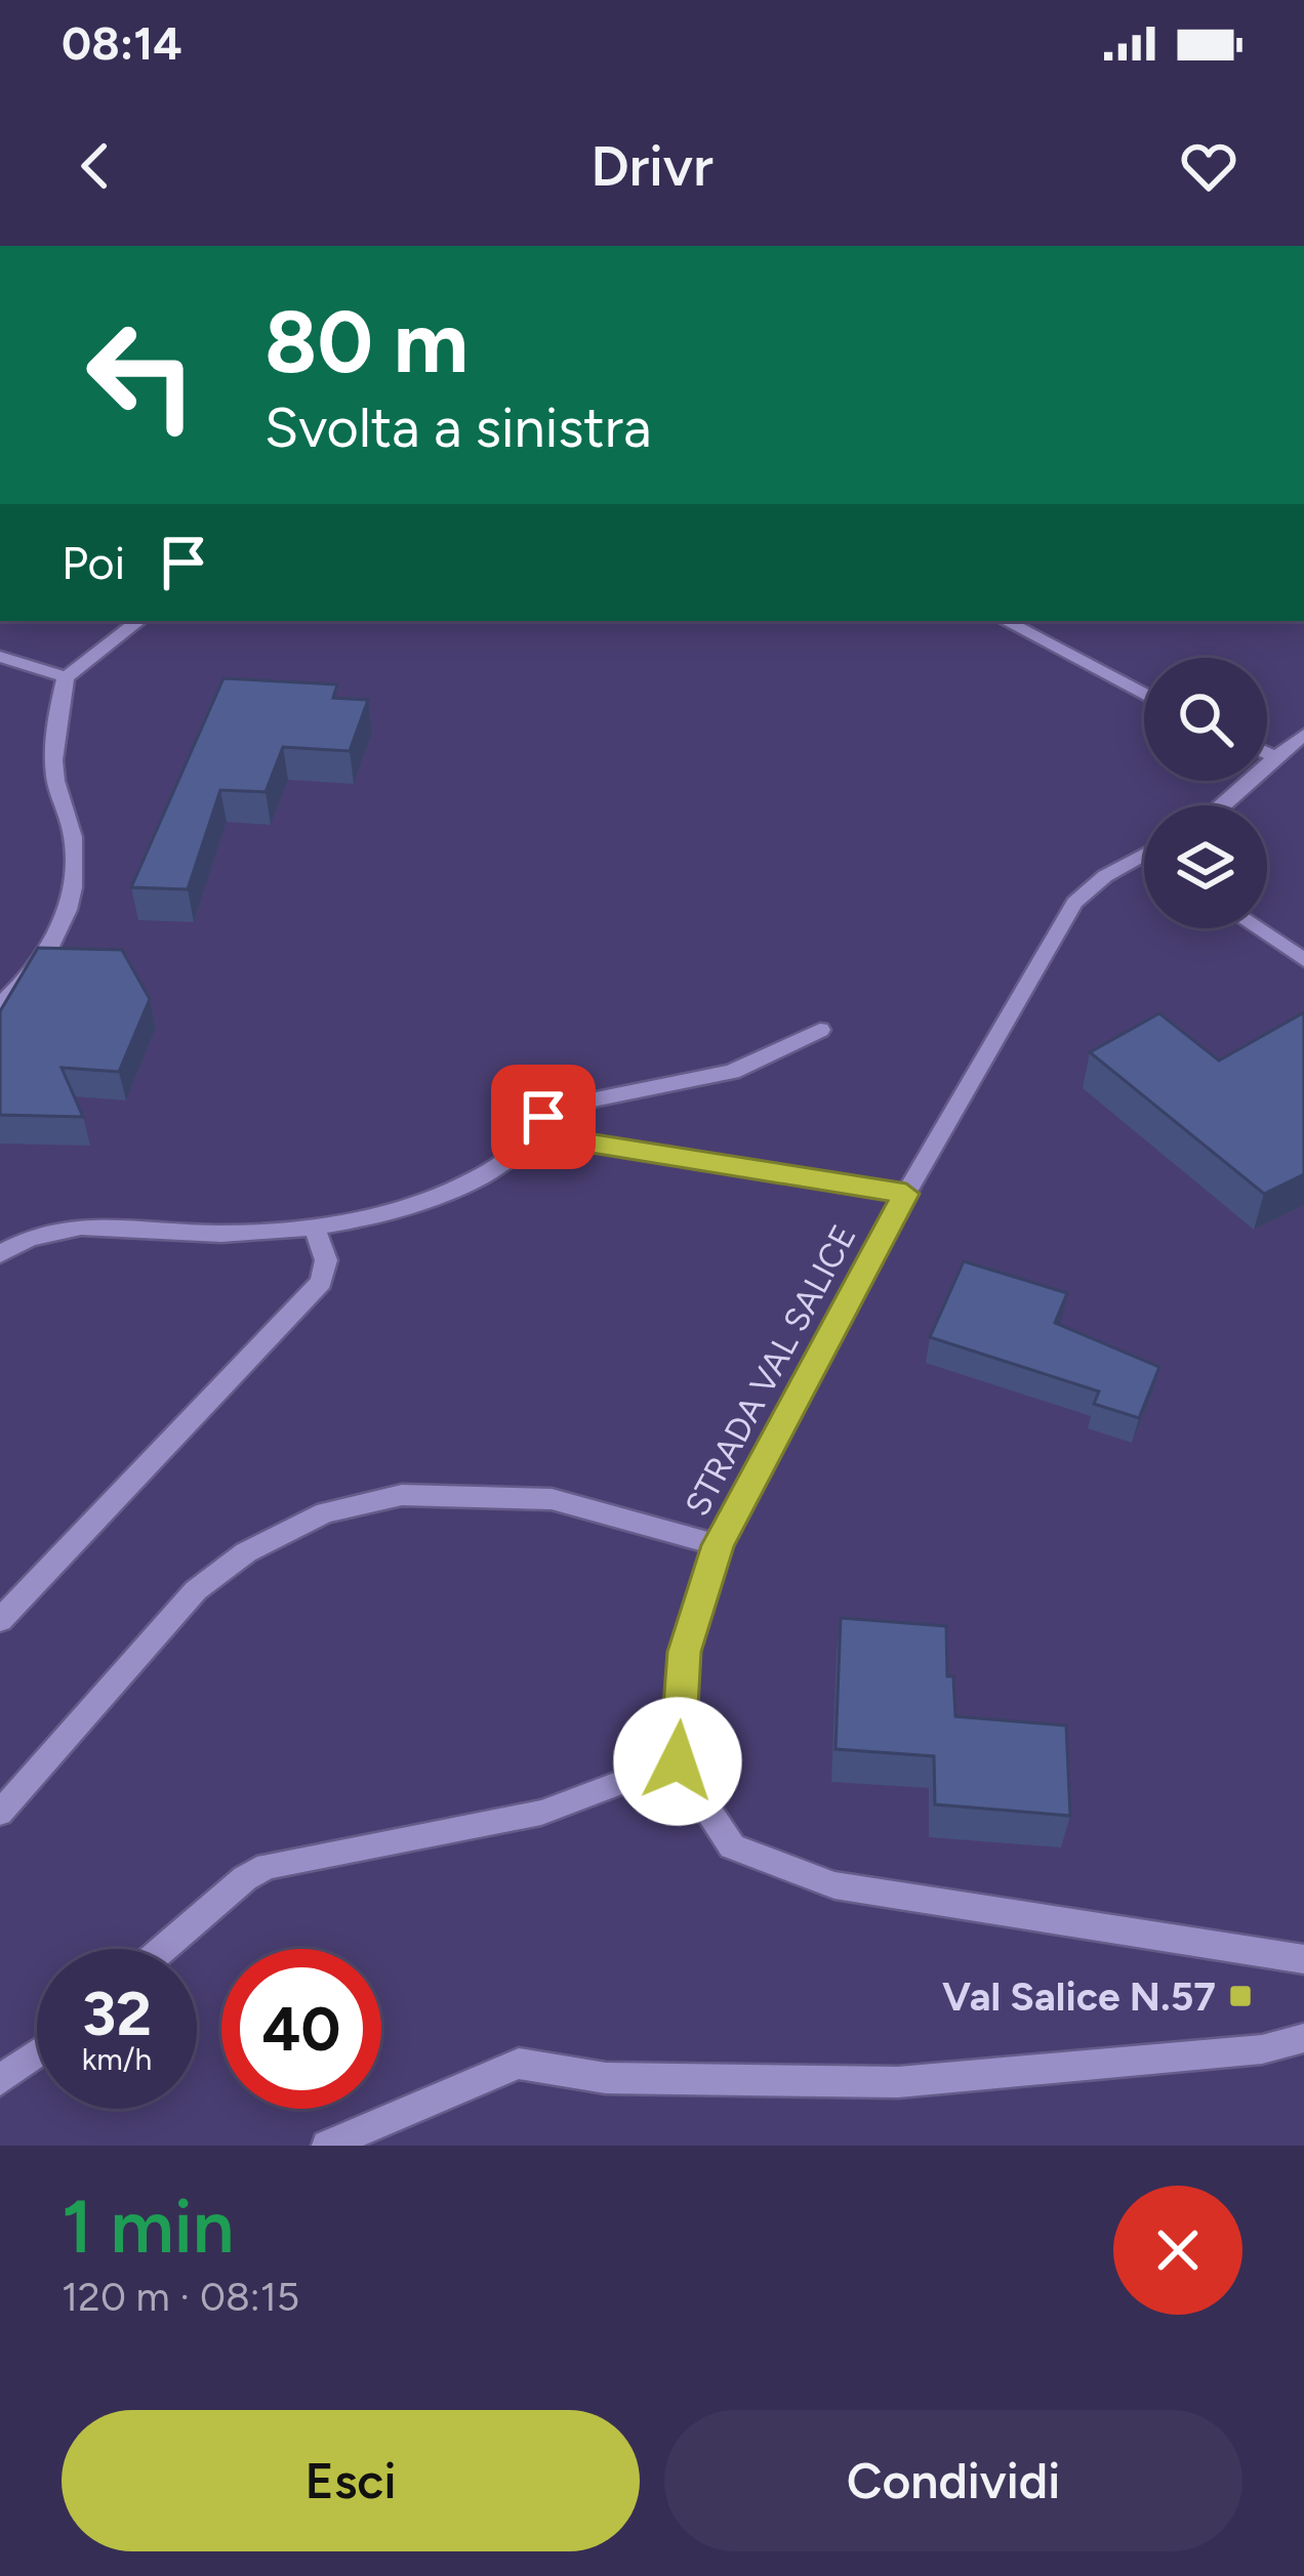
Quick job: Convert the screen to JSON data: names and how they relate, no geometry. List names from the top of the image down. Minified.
{"streets":{"street":["STRADA VAL SALICE"]},"places":{"transit":["Val Salice N.57"]},"page":{"status":"08:14","header":"Drivr","turn":["80 m","Svolta a sinistra"],"then":"Poi","speed":"32 km/h","limit":"40","heading":["1 min","120 m · 08:15"],"buttons":["Esci","Condividi"]}}
